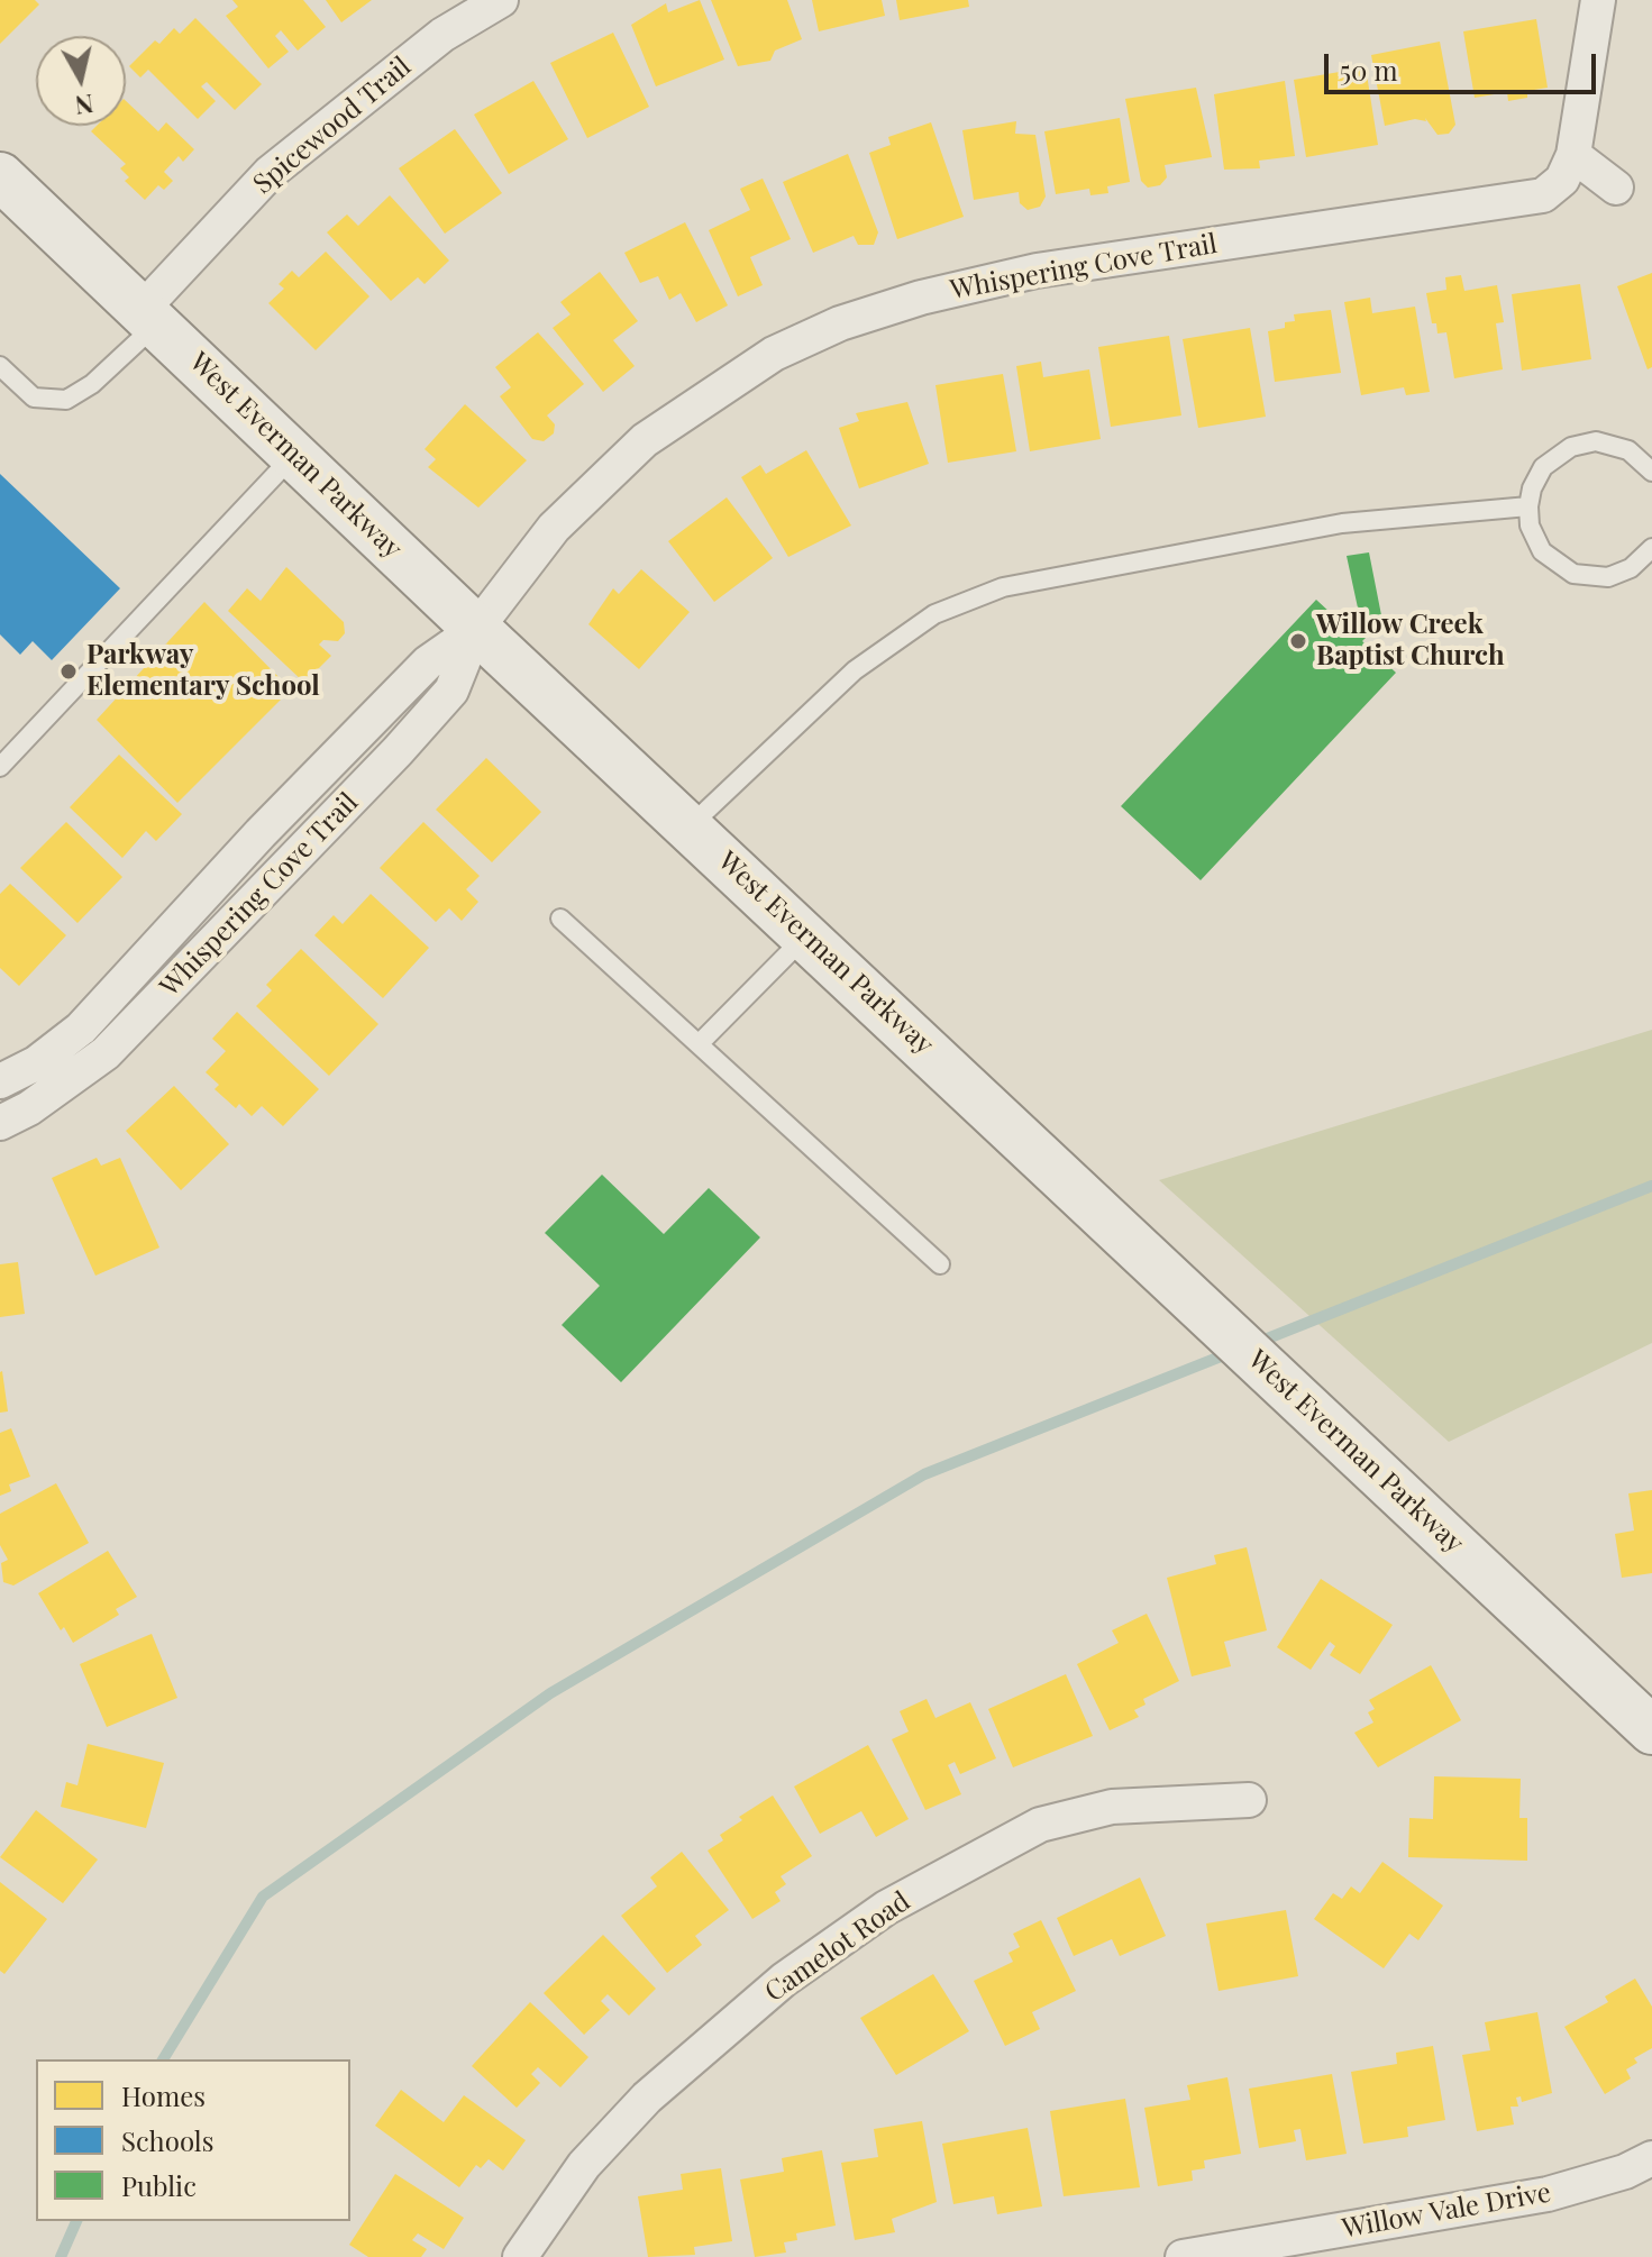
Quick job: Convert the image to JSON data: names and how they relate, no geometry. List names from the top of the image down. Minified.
{"streets":{"street":["Spicewood Trail","Whispering Cove Trail","West Everman Parkway","Camelot Road","Willow Vale Drive"]},"crossings":[["Spicewood Trail","West Everman Parkway"],["Whispering Cove Trail","West Everman Parkway"]],"places":["Willow Creek Baptist Church","Parkway Elementary School"],"legend":["Homes","Schools","Public"],"scale_bar":"50 m","north":"bottom"}
